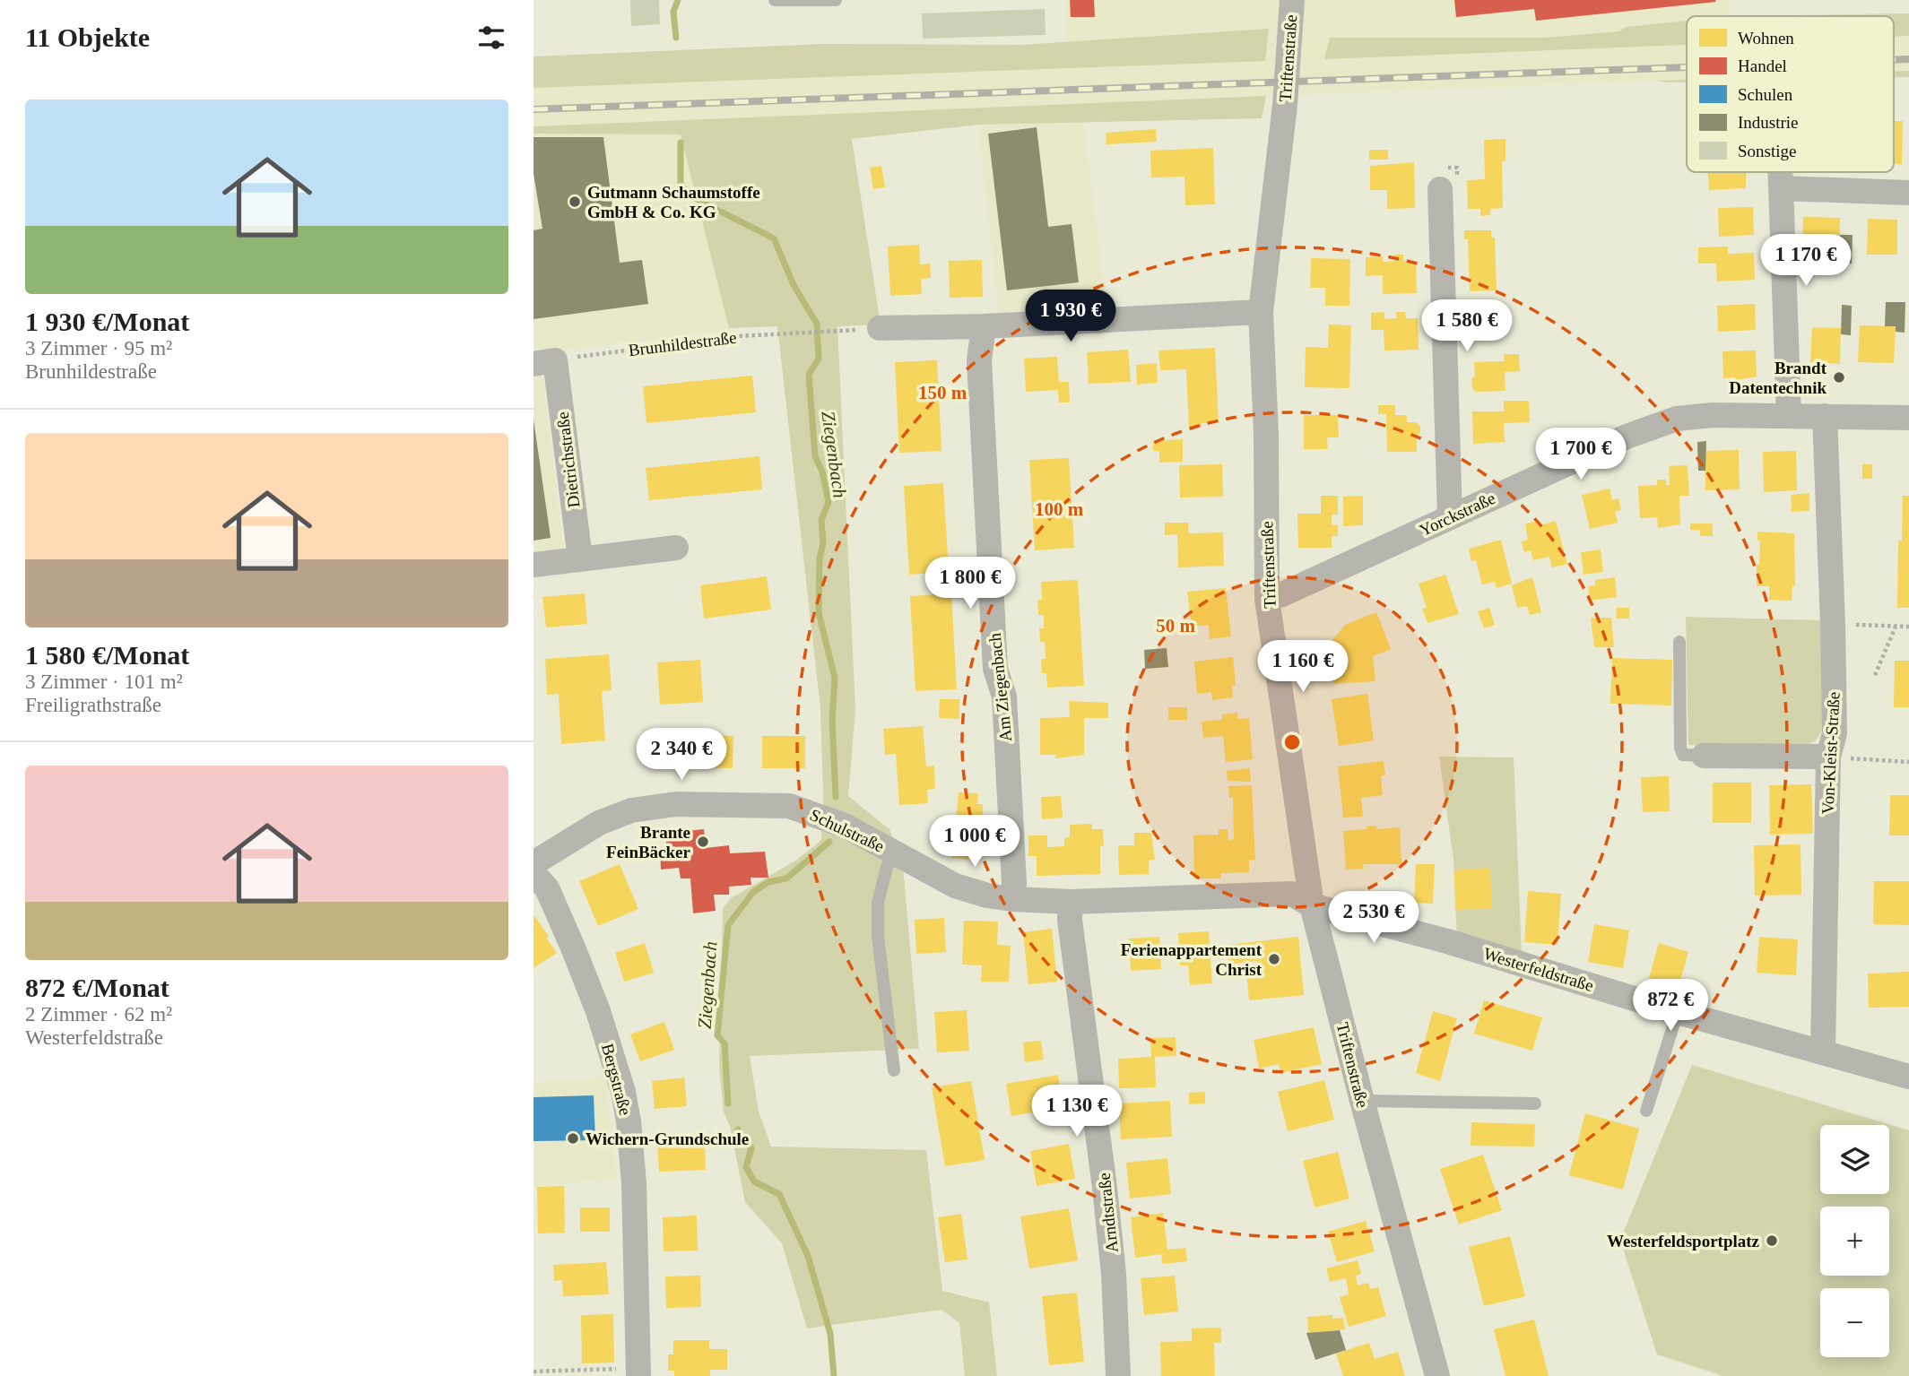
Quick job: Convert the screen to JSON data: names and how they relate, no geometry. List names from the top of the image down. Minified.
{"streets":{"street":["Triftenstraße","Dietrichstraße","Yorckstraße","Am Ziegenbach","Von-Kleist-Straße","Schulstraße","Westerfeldstraße","Bergstraße","Arndtstraße"],"path":["Brunhildestraße"]},"crossings":[["Triftenstraße","Yorckstraße"],["Triftenstraße","Schulstraße"],["Triftenstraße","Westerfeldstraße"],["Brunhildestraße","Dietrichstraße"],["Yorckstraße","Von-Kleist-Straße"],["Am Ziegenbach","Schulstraße"],["Von-Kleist-Straße","Westerfeldstraße"],["Schulstraße","Westerfeldstraße"],["Schulstraße","Arndtstraße"]],"water":["Ziegenbach"],"places":["Gutmann Schaumstoffe GmbH & Co. KG","Brandt Datentechnik","Brante FeinBäcker","Ferienappartement Christ","Wichern-Grundschule","Westerfeldsportplatz"],"legend":["Wohnen","Handel","Schulen","Industrie","Sonstige"],"page":{"heading":"11 Objekte","list":[{"name":"1 930 €/Monat","note":"3 Zimmer · 95 m² · Brunhildestraße"},{"name":"1 580 €/Monat","note":"3 Zimmer · 101 m² · Freiligrathstraße"},{"name":"872 €/Monat","note":"2 Zimmer · 62 m² · Westerfeldstraße"}],"price":["1 170 €","1 930 €","1 580 €","1 700 €","1 800 €","1 160 €","2 340 €","1 000 €","2 530 €","872 €","1 130 €"],"map_buttons":["+","−"]},"rings":["150 m","100 m","50 m"]}
